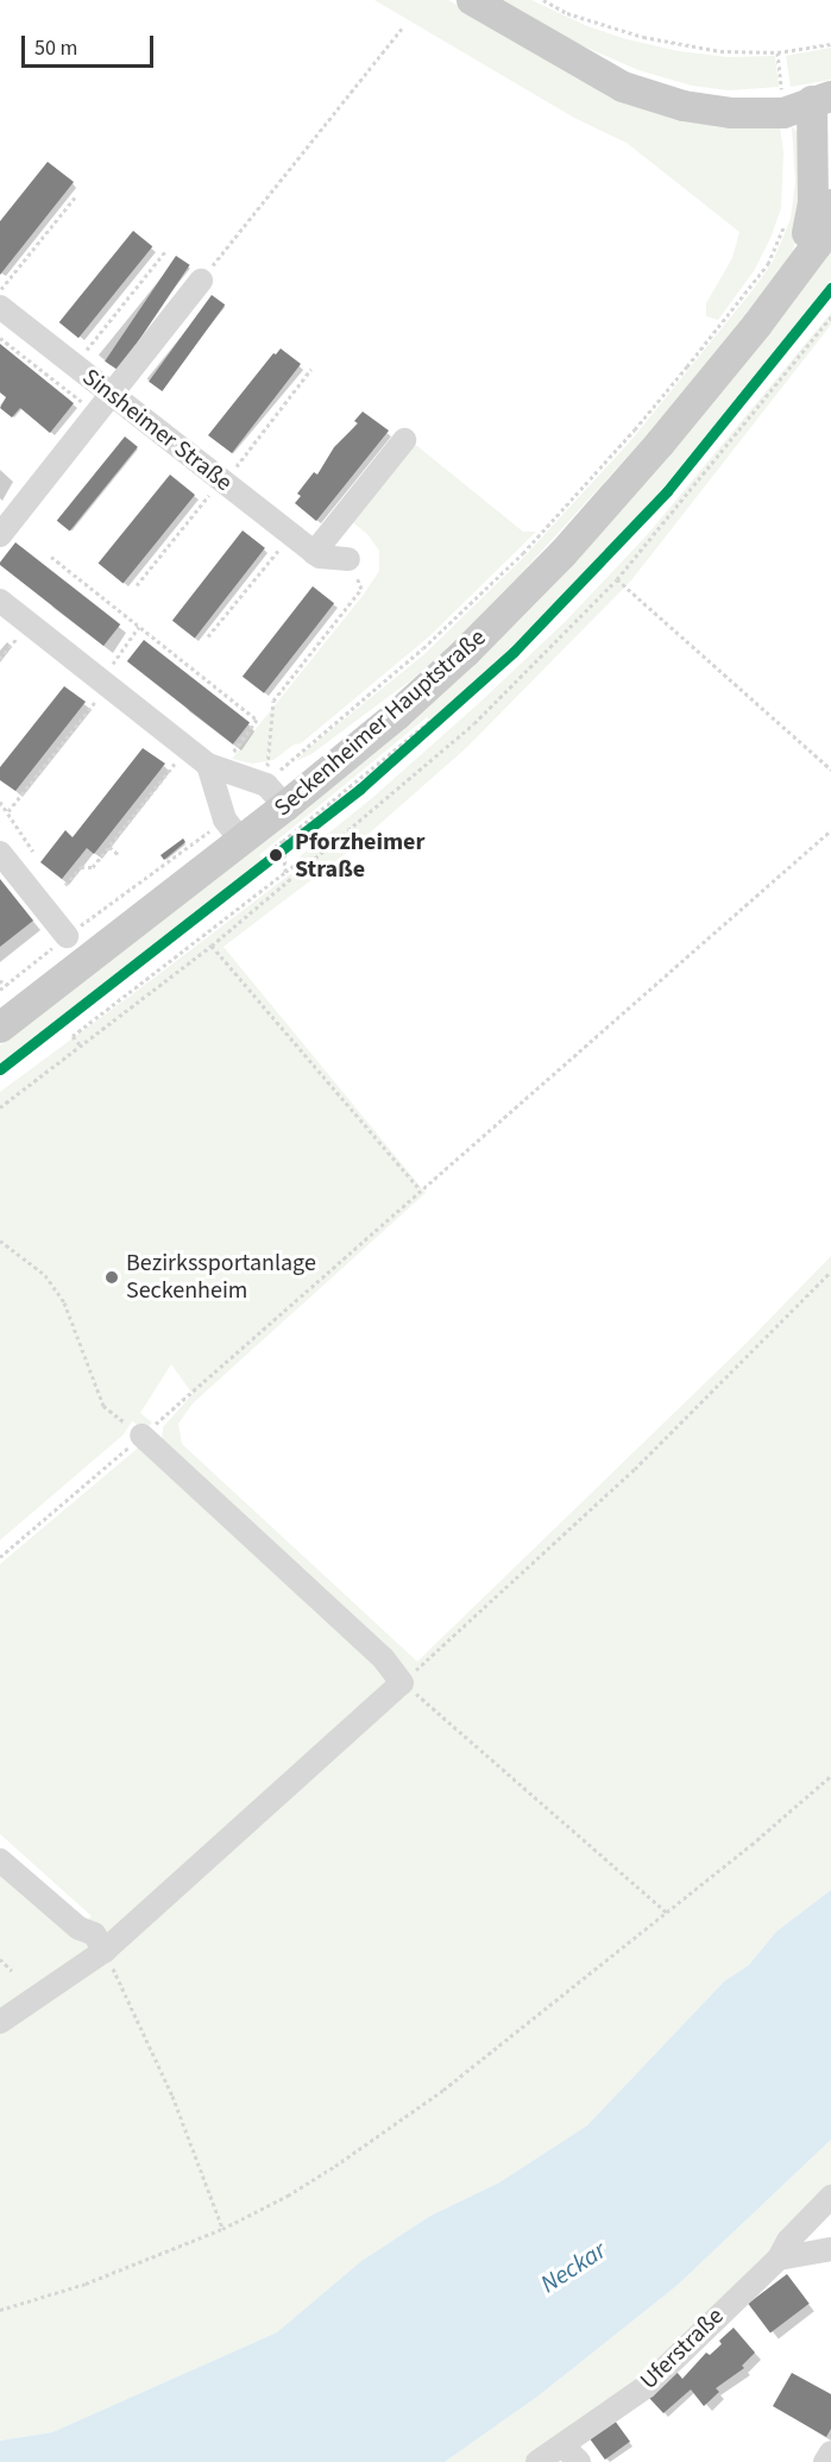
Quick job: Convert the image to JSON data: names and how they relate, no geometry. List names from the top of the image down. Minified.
{"streets":{"main road":["Seckenheimer Hauptstraße"],"street":["Sinsheimer Straße","Uferstraße"]},"water":["Neckar"],"places":["Pforzheimer Straße","Bezirkssportanlage Seckenheim"],"scale_bar":"50 m"}
